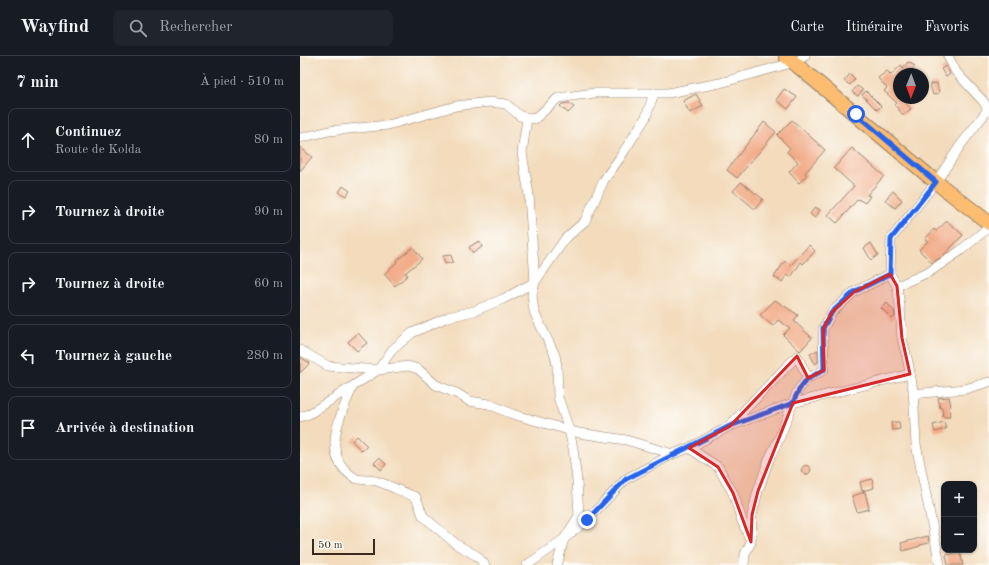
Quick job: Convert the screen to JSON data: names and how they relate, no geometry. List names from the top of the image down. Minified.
{"scale_bar":"50 m","north":"bottom","page":{"header":"Wayfind","search":"Rechercher","nav":["Carte","Itinéraire","Favoris"],"heading":["7 min","À pied · 510 m"],"list":[["Continuez","Route de Kolda","80 m"],["Tournez à droite","90 m"],["Tournez à droite","60 m"],["Tournez à gauche","280 m"],"Arrivée à destination"],"map_buttons":["+","−"],"scale":"50 m"}}
